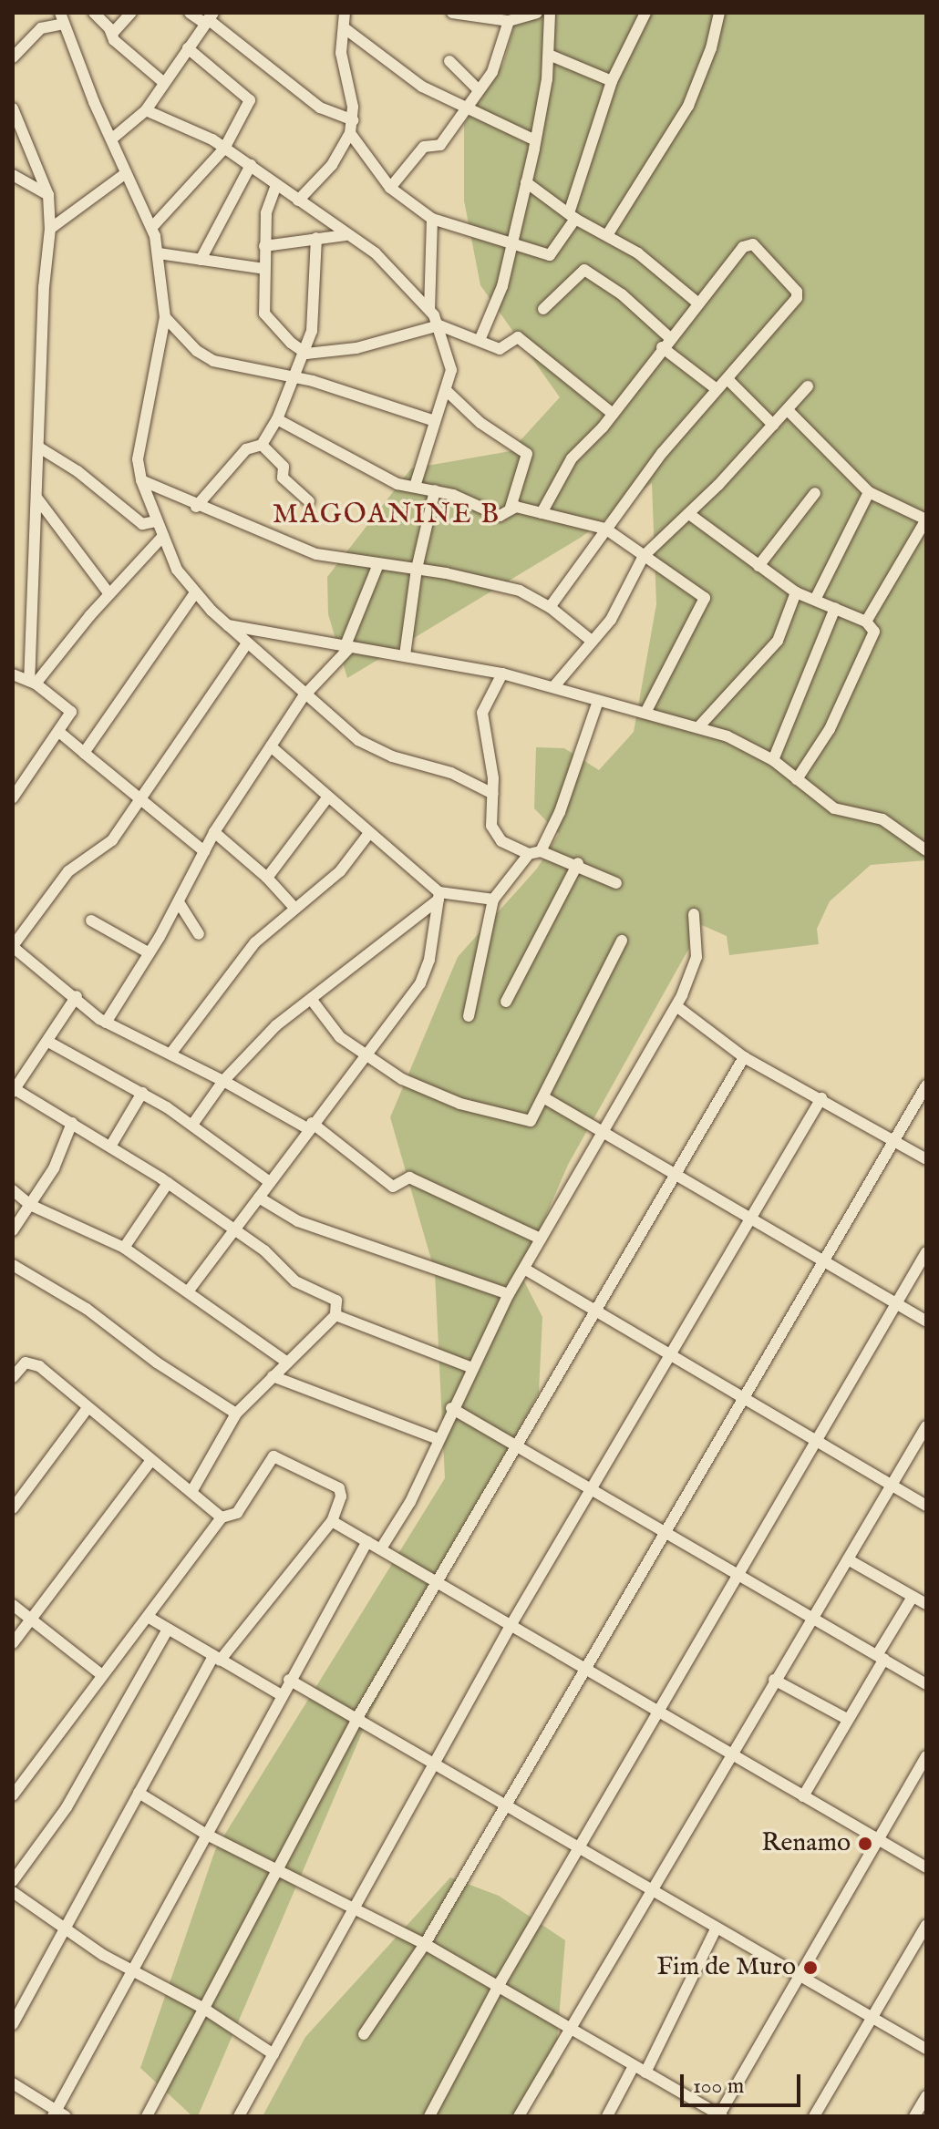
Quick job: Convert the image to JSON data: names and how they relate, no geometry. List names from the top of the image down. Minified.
{"districts":["MAGOANINE B"],"places":["Renamo","Fim de Muro"],"scale_bar":"100 m"}
